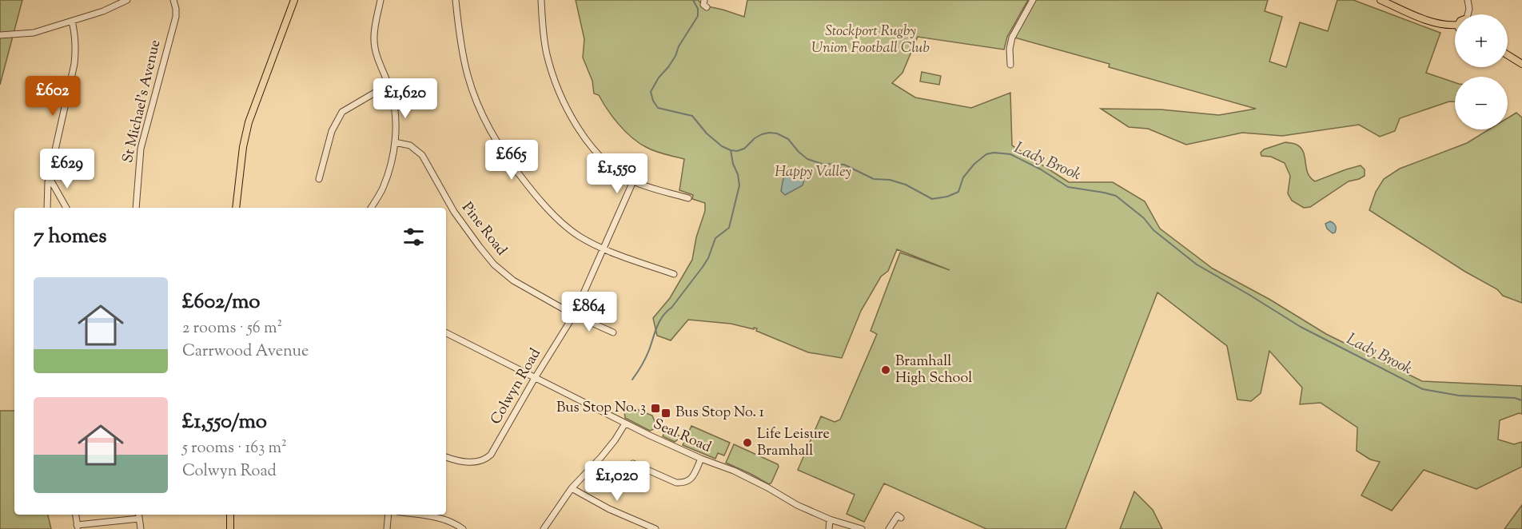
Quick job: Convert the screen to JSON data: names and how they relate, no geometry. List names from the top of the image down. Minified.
{"streets":{"street":["St Michael's Avenue","Pine Road","Colwyn Road","Seal Road"]},"crossings":[["Pine Road","Colwyn Road"],["Colwyn Road","Seal Road"]],"water":["Lady Brook"],"parks":["Stockport Rugby Union Football Club","Happy Valley"],"places":{"other":["Bramhall High School","Life Leisure Bramhall"],"transit":["Bus Stop No. 3","Bus Stop No. 1"]},"page":{"map_buttons":["+","−"],"price":["£602","£1,620","£665","£629","£1,550","£864","£1,020"],"heading":"7 homes","list":[{"name":"£602/mo","note":"2 rooms · 56 m² · Carrwood Avenue"},{"name":"£1,550/mo","note":"5 rooms · 163 m² · Colwyn Road"}]}}
